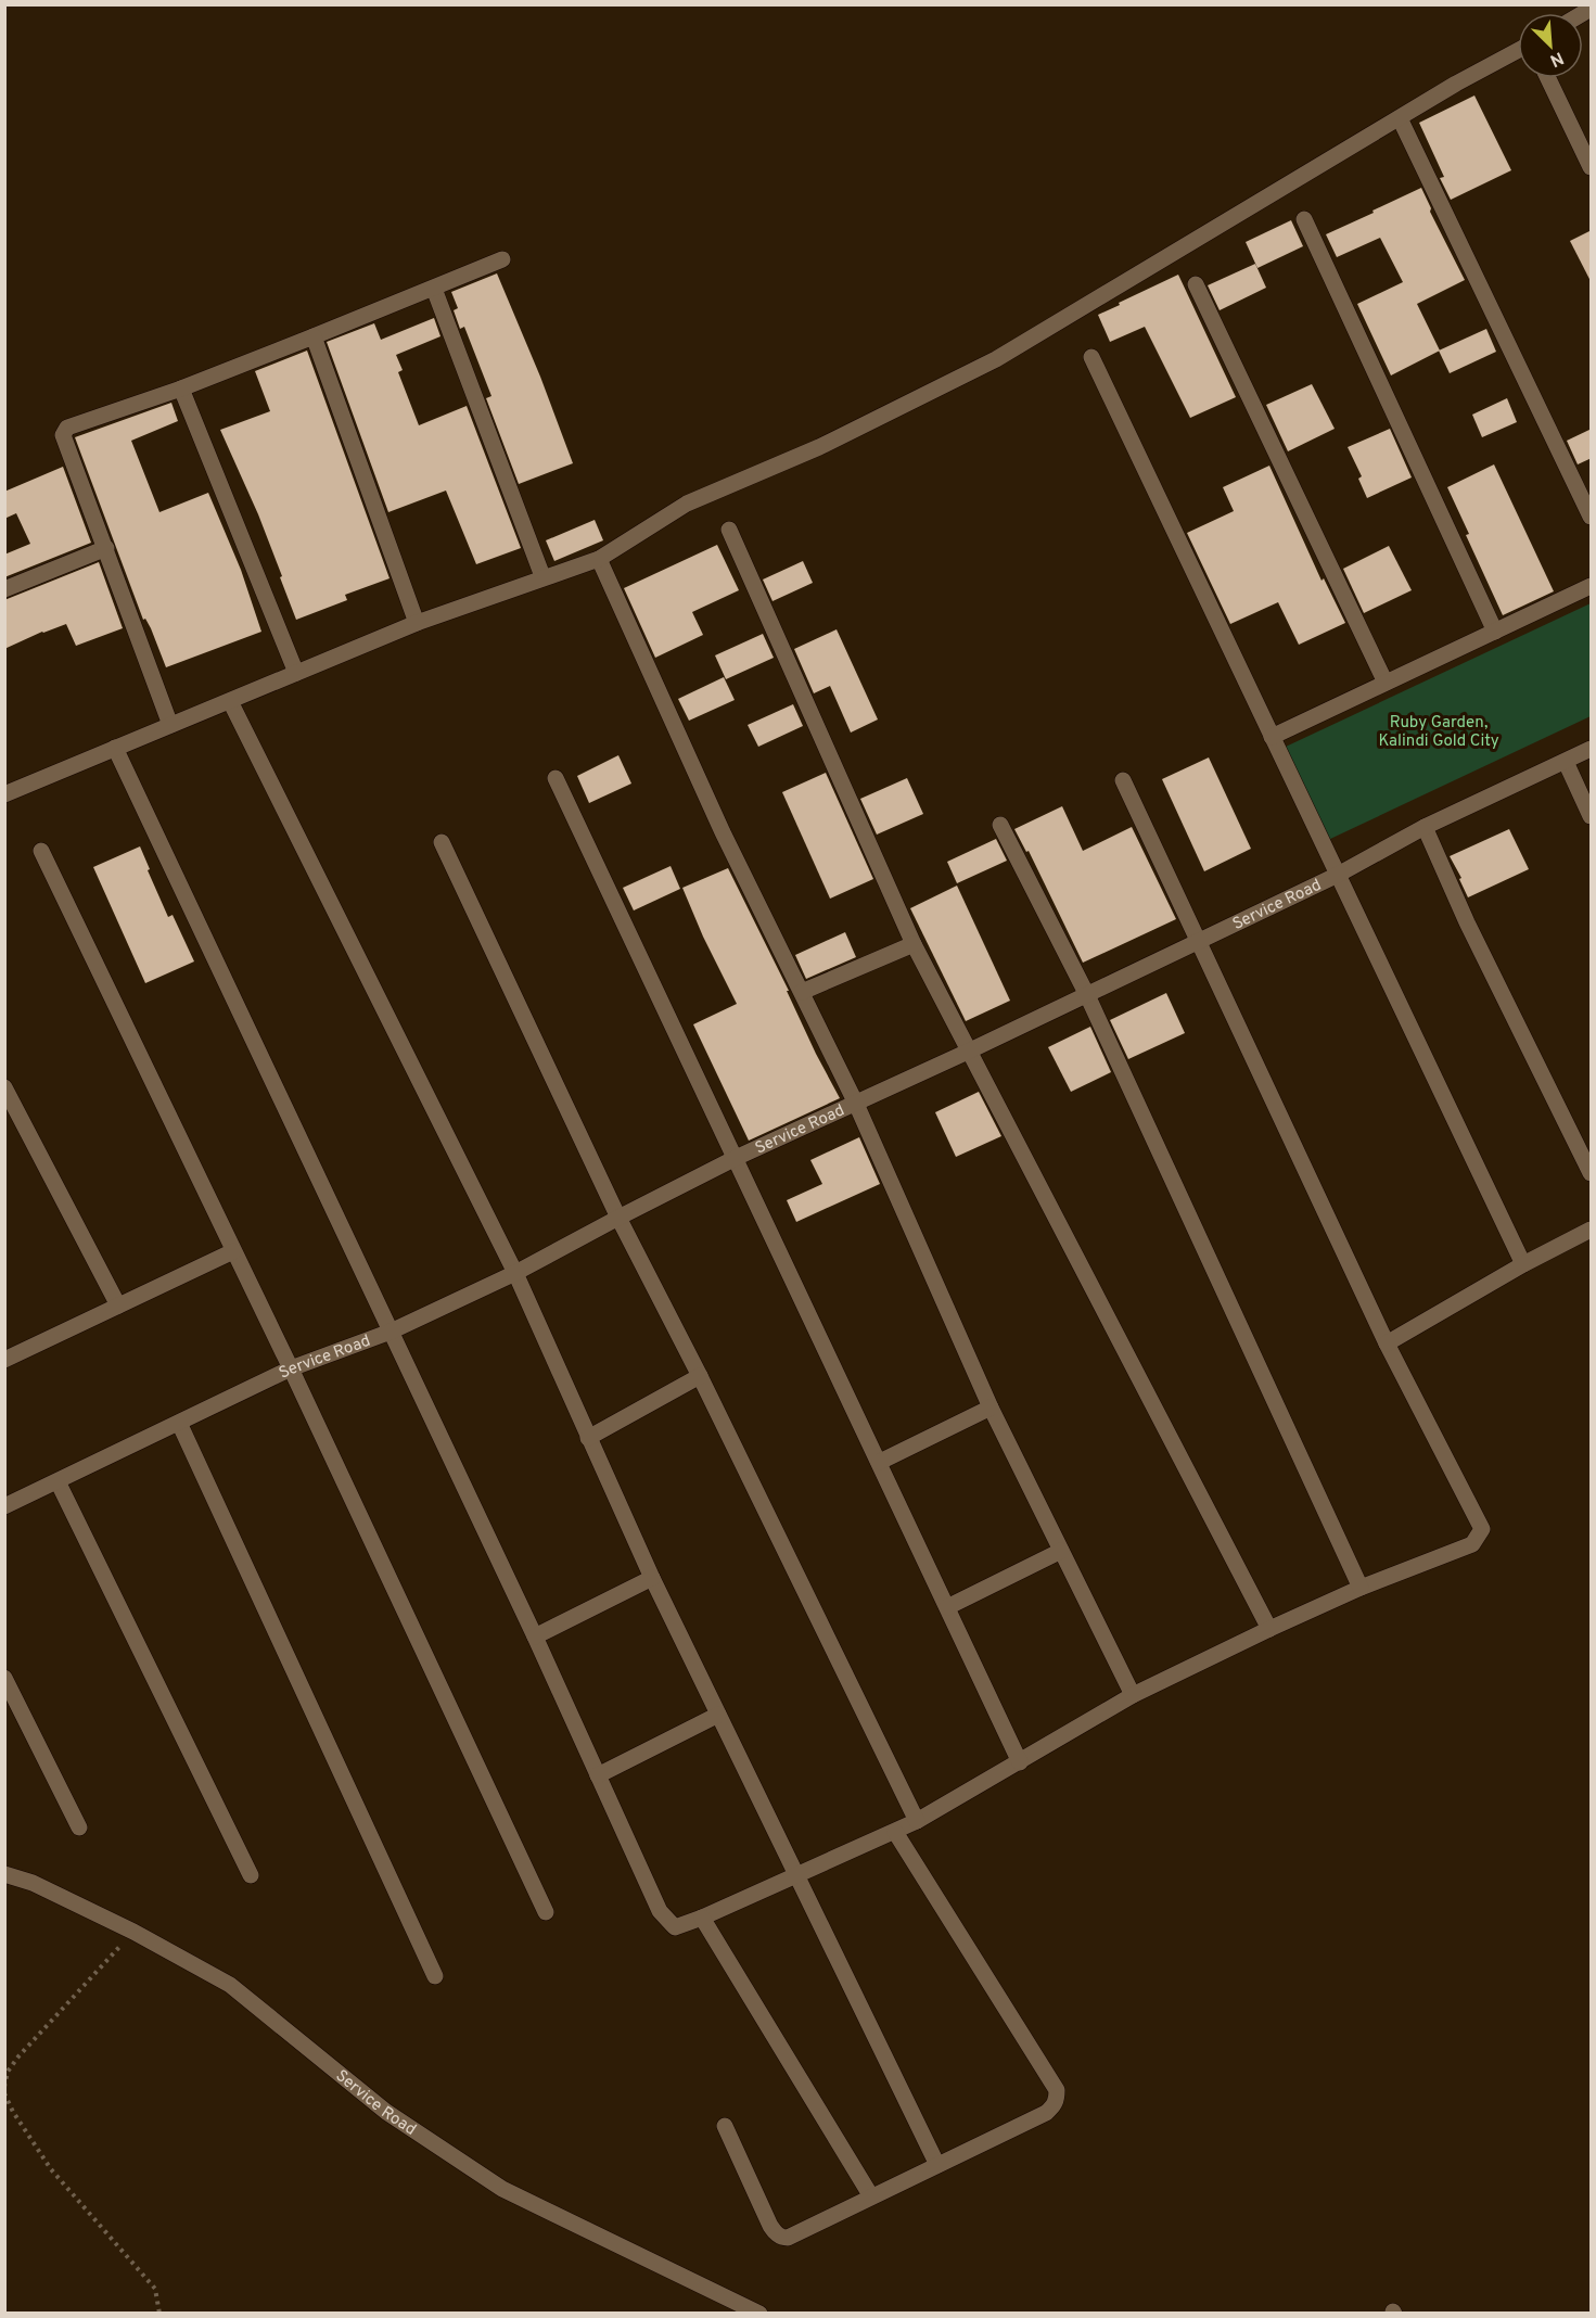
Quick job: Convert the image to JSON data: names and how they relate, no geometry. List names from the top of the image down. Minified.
{"streets":{"street":["Service Road"]},"parks":["Ruby Garden, Kalindi Gold City"],"north":"bottom right"}
